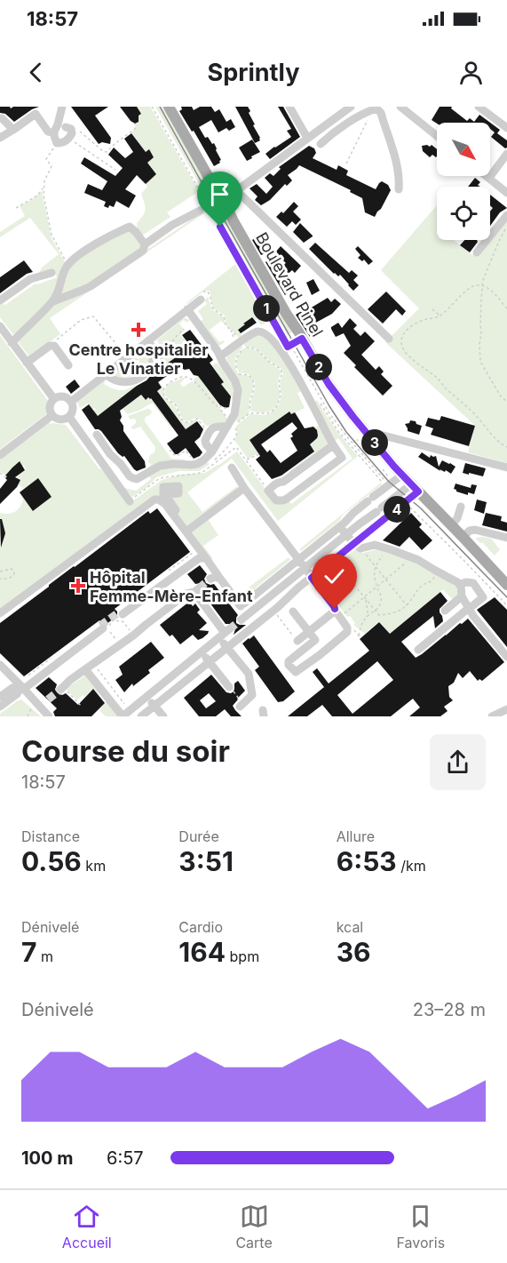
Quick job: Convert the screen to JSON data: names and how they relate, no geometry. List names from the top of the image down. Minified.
{"streets":{"main road":["Boulevard Pinel"]},"places":{"health":["Centre hospitalier Le Vinatier","Hôpital Femme-Mère-Enfant"]},"north":"bottom right","page":{"status":"18:57","header":"Sprintly","pins":["1","2","3","4"],"heading":["Course du soir","18:57"],"stats":[["Distance","0.56 km"],["Durée","3:51"],["Allure","6:53 /km"],["Dénivelé","7 m"],["Cardio","164 bpm"],["kcal","36"]],"chart":["Dénivelé","23–28 m"],"list":[{"name":"100 m","note":"6:57"}],"tabs":["Accueil","Carte","Favoris"]}}
